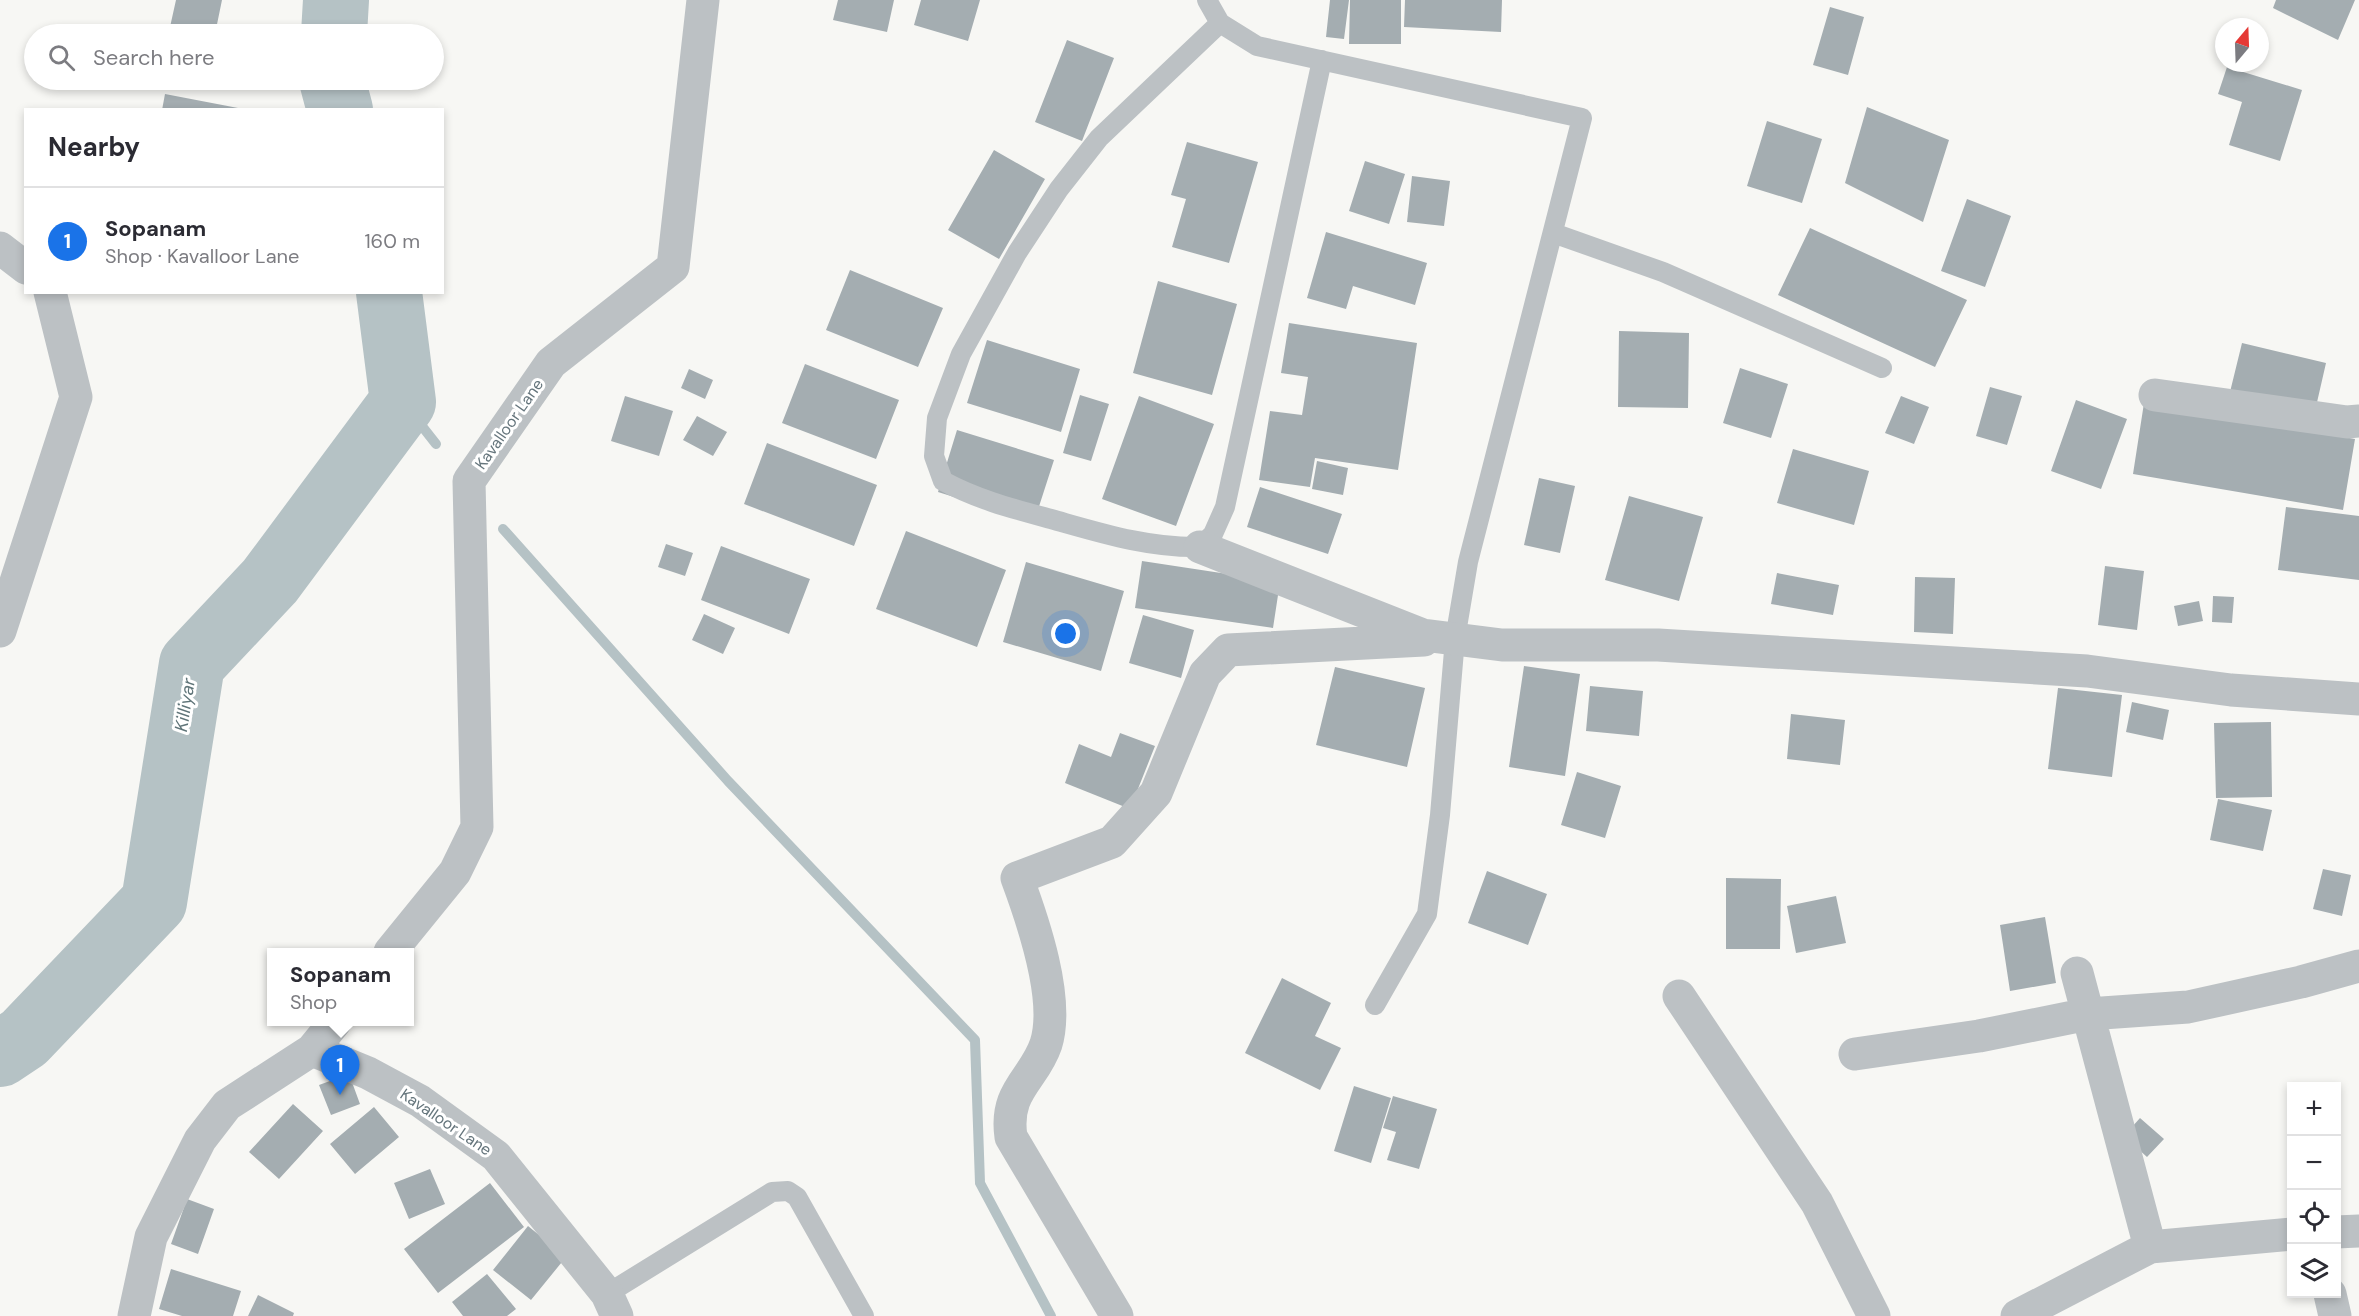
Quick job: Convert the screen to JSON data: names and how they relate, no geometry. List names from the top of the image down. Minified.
{"streets":{"street":["Kavalloor Lane"]},"water":["Killiyar"],"north":"top","page":{"search":"Search here","heading":"Nearby","list":[{"mark":"1","name":"Sopanam","note":"Shop · Kavalloor Lane","value":"160 m"}],"popup":["Sopanam","Shop"],"pins":"1","map_buttons":["+","−"]}}
